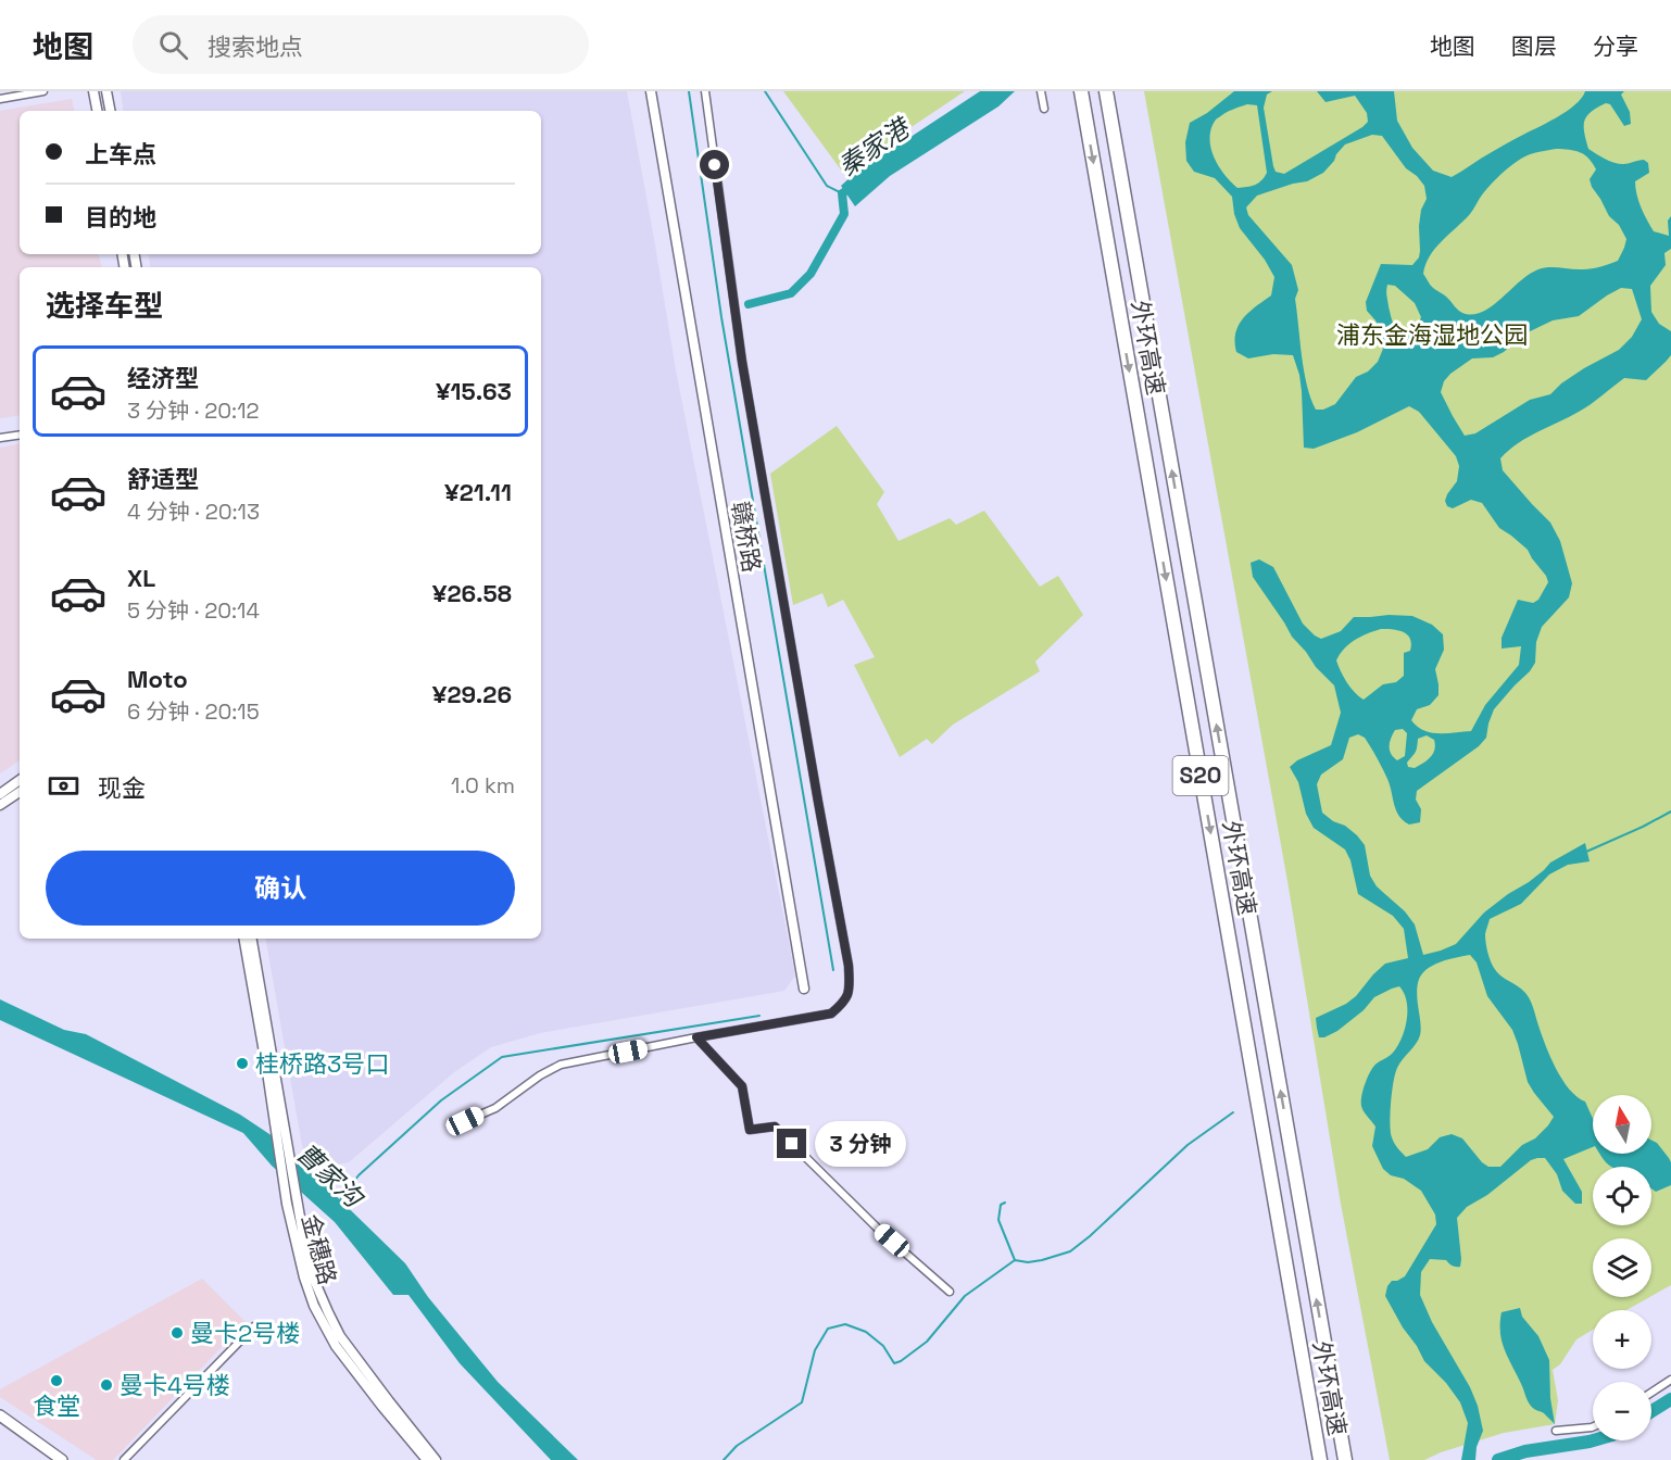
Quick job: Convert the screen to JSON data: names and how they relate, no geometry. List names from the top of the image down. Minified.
{"streets":{"highway":["外环高速","S20"],"street":["赣桥路","金穗路"]},"water":["秦家港","曹家沟"],"parks":["浦东金海湿地公园"],"places":["桂桥路3号口","曼卡2号楼","食堂","曼卡4号楼"],"north":"top","page":{"header":"地图","search":"搜索地点","nav":["地图","图层","分享"],"banner":["上车点","目的地"],"heading":"选择车型","list":[{"name":"经济型","note":"3 分钟 · 20:12","value":"¥15.63"},{"name":"舒适型","note":"4 分钟 · 20:13","value":"¥21.11"},{"name":"XL","note":"5 分钟 · 20:14","value":"¥26.58"},{"name":"Moto","note":"6 分钟 · 20:15","value":"¥29.26"}],"pay":["现金","1.0 km"],"buttons":"确认","map_buttons":["+","−"],"bubble":"3 分钟"}}
